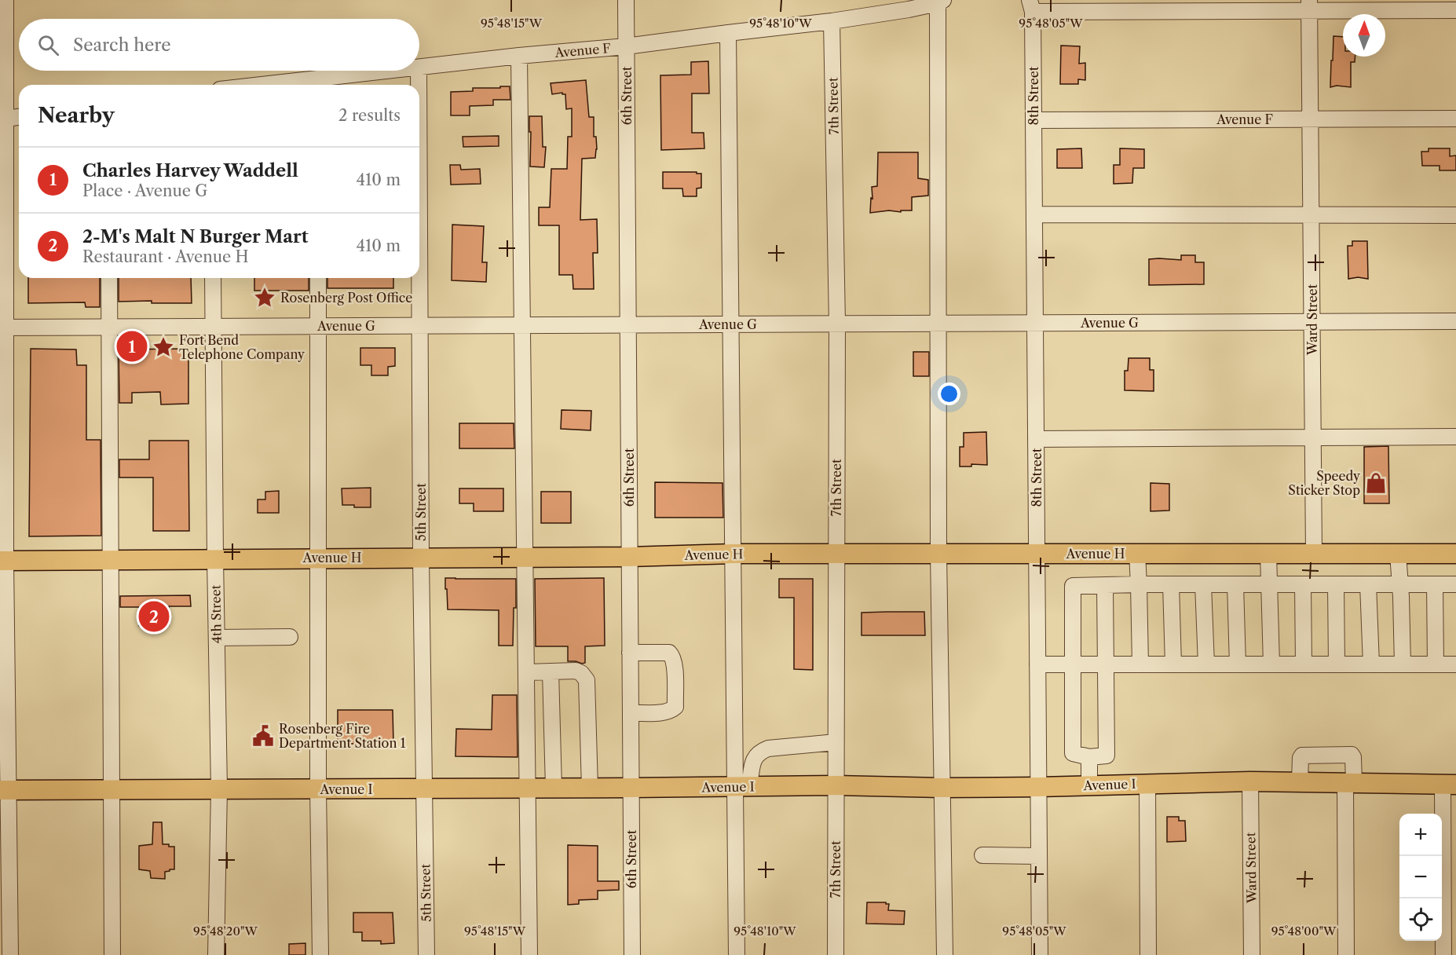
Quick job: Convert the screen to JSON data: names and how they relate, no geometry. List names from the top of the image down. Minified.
{"streets":{"main road":["Avenue H","Avenue I"],"street":["Avenue F","6th Street","8th Street","7th Street","Ward Street","Avenue G","5th Street","4th Street"]},"crossings":[["Avenue F","6th Street"],["Avenue F","8th Street"],["Avenue F","7th Street"],["Avenue F","Ward Street"],["6th Street","Avenue G"],["6th Street","Avenue H"],["6th Street","Avenue I"],["8th Street","Avenue G"],["8th Street","Avenue H"],["8th Street","Avenue I"],["7th Street","Avenue G"],["7th Street","Avenue H"],["7th Street","Avenue I"],["Ward Street","Avenue G"],["Ward Street","Avenue H"],["Ward Street","Avenue I"],["Avenue G","5th Street"],["Avenue G","4th Street"],["5th Street","Avenue H"],["5th Street","Avenue I"],["Avenue H","4th Street"],["4th Street","Avenue I"]],"places":{"place":["Rosenberg Post Office","Fort Bend Telephone Company"],"shop":["Speedy Sticker Stop"],"public building":["Rosenberg Fire Department Station 1"]},"north":"top","page":{"search":"Search here","heading":["Nearby","2 results"],"list":[{"mark":"1","name":"Charles Harvey Waddell","note":"Place · Avenue G","value":"410 m"},{"mark":"2","name":"2-M's Malt N Burger Mart","note":"Restaurant · Avenue H","value":"410 m"}],"pins":["1","2"],"map_buttons":["+","−"]},"coordinates":["95°48'15\"W","95°48'10\"W","95°48'05\"W","95°48'20\"W","95°48'00\"W"]}
